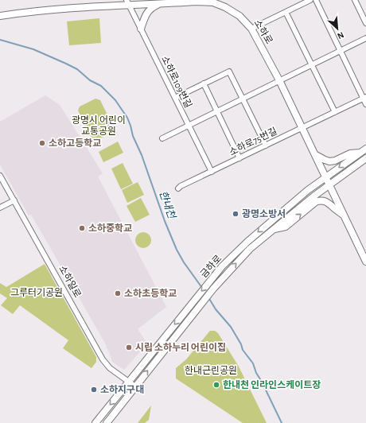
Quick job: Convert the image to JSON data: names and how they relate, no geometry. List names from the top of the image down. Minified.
{"streets":{"main road":["소하로","금하로"],"street":["소하로109번길","소하로75번길","소하일로"]},"crossings":[["소하로","소하로109번길"],["소하로","소하로75번길"],["소하로","금하로"],["소하로109번길","소하로75번길"],["금하로","소하일로"]],"water":["한내천"],"parks":["광명시 어린이 교통공원","그루터기공원","한내근린공원"],"places":["소하고등학교","광명소방서","소하중학교","소하초등학교","시립 소하누리 어린이집","한내천 인라인스케이트장","소하지구대"],"north":"bottom right"}
